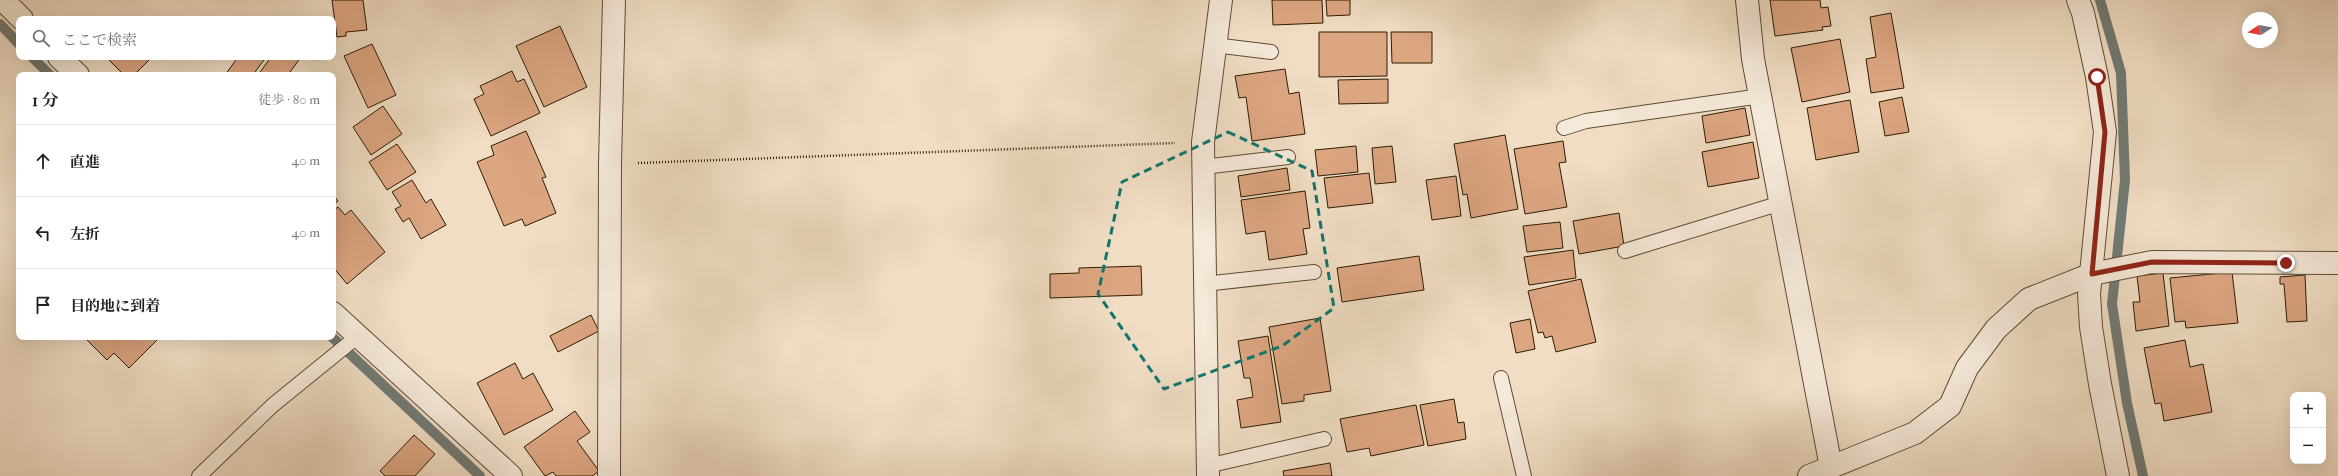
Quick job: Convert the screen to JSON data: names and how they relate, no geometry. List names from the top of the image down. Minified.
{"north":"left","page":{"search":"ここで検索","heading":["1 分","徒歩 · 80 m"],"list":[["直進","40 m"],["左折","40 m"],"目的地に到着"],"map_buttons":["+","−"]}}
